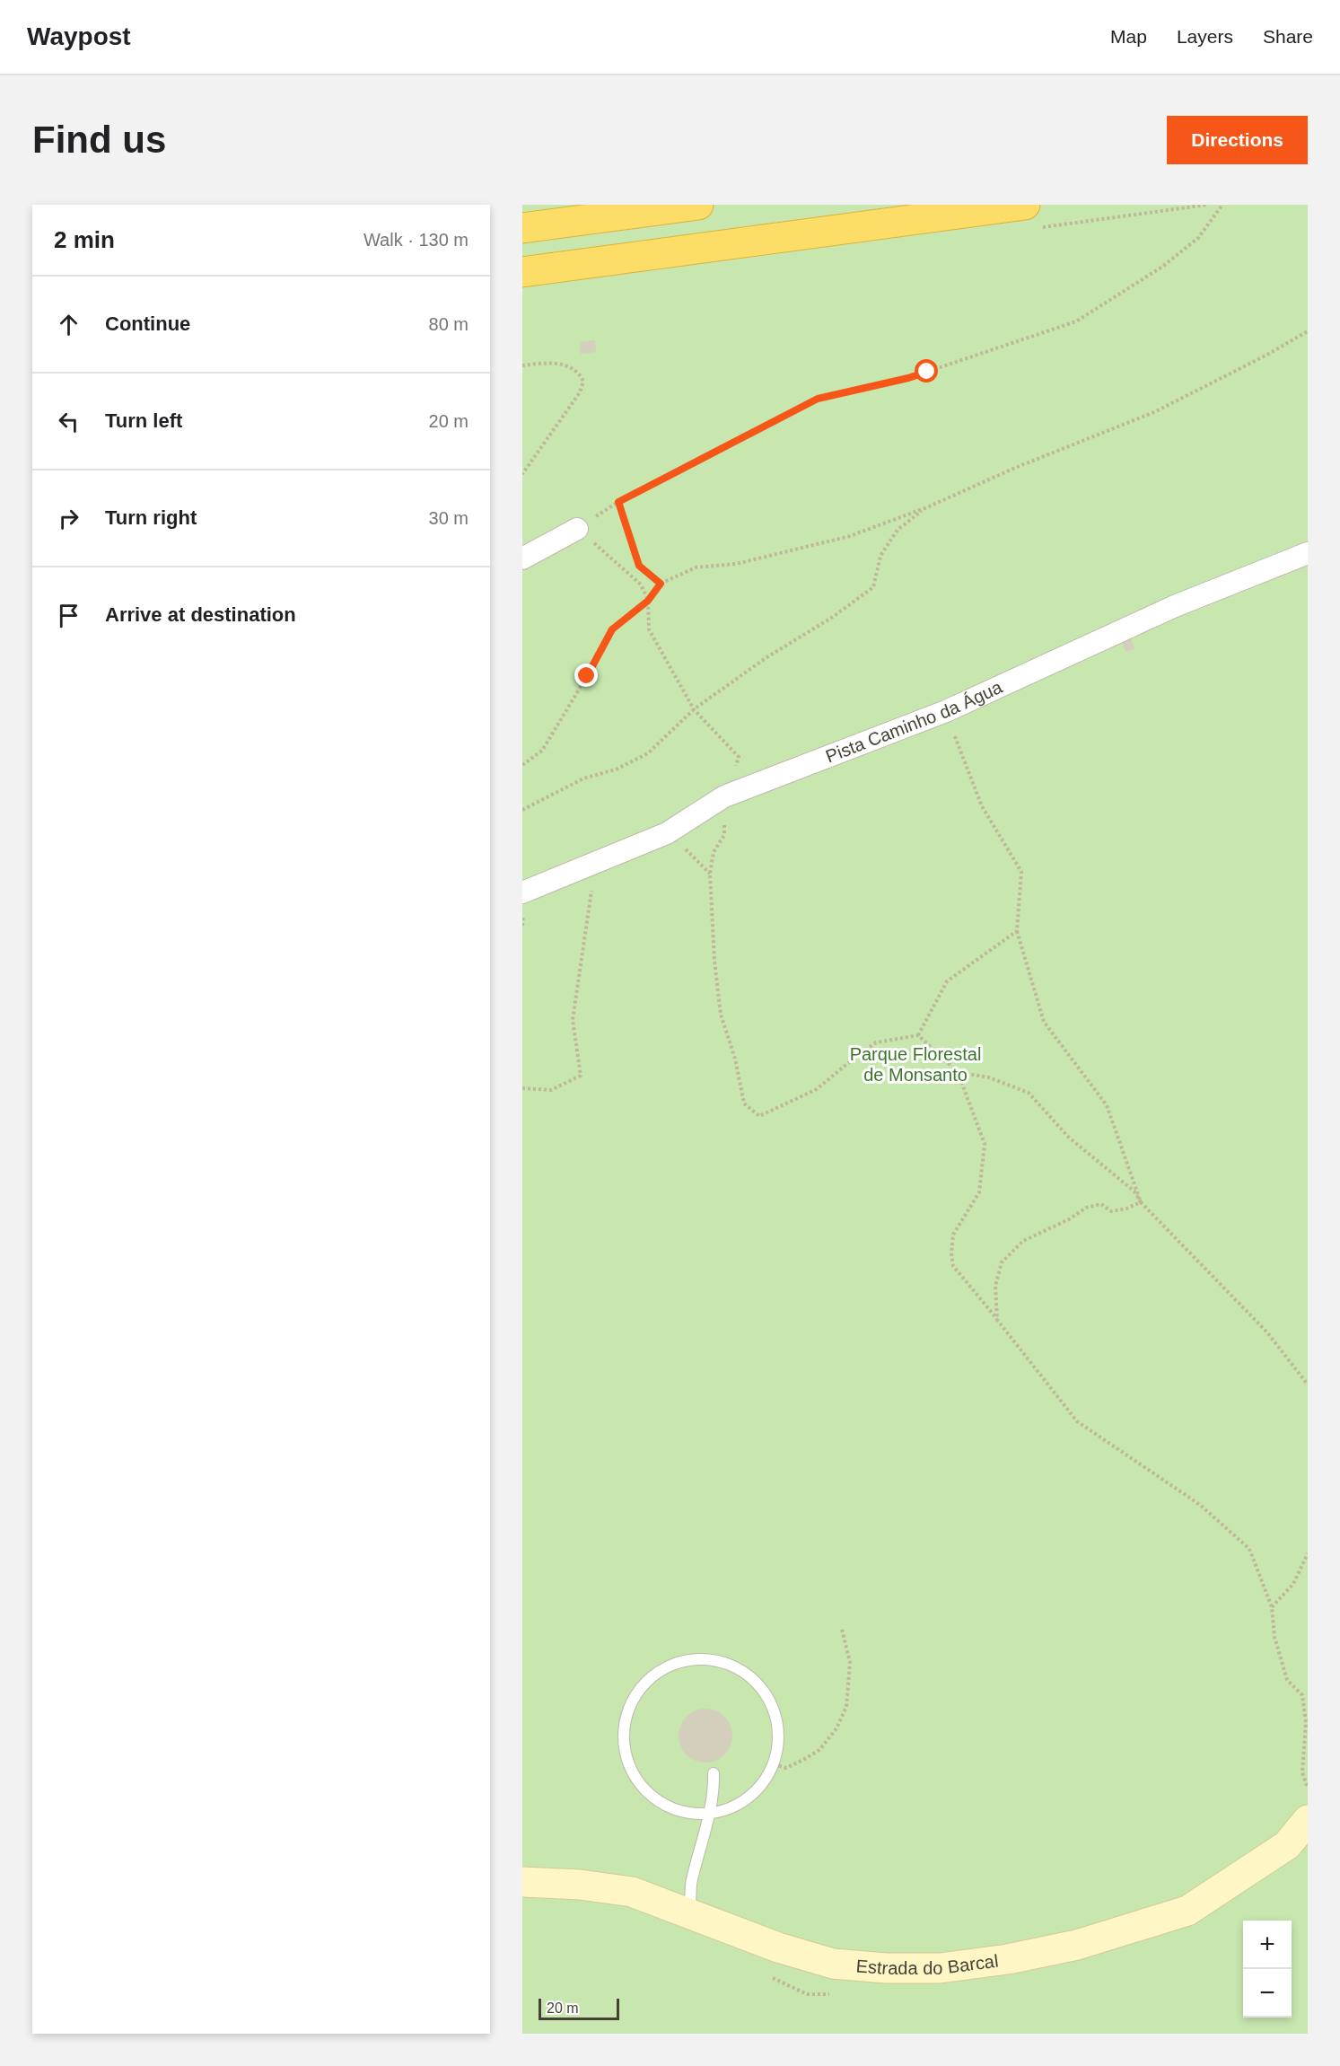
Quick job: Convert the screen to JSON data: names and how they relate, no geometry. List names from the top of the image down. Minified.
{"streets":{"street":["Pista Caminho da Água","Estrada do Barcal"]},"parks":["Parque Florestal de Monsanto"],"scale_bar":"20 m","page":{"header":"Waypost","nav":["Map","Layers","Share"],"buttons":"Directions","title":"Find us","heading":["2 min","Walk · 130 m"],"list":[["Continue","80 m"],["Turn left","20 m"],["Turn right","30 m"],"Arrive at destination"],"map_buttons":["+","−"],"scale":"20 m"}}
